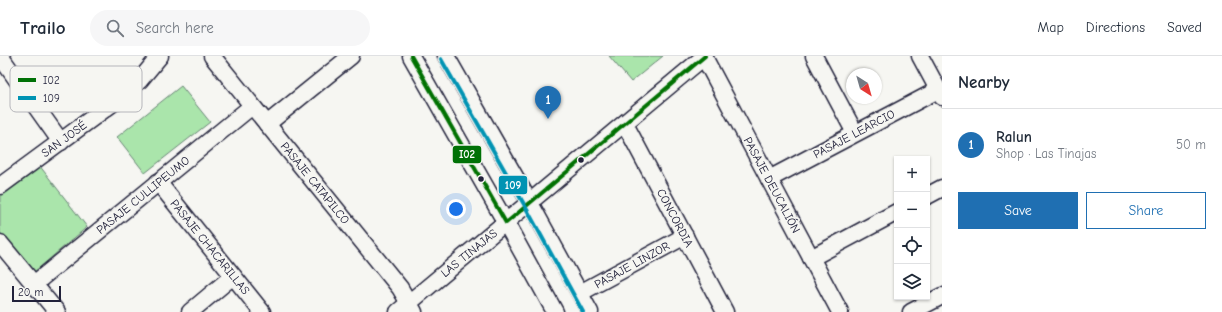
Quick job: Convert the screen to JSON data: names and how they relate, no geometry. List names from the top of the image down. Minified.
{"streets":{"street":["PASAJE LEARCIO","SAN JOSÉ","PASAJE CATAPILCO","PASAJE DEUCALIÓN","PASAJE CULLIPEUMO","CONCORDIA","PASAJE CHACARILLAS","LAS TINAJAS","PASAJE LINZOR"]},"crossings":[["PASAJE LEARCIO","PASAJE DEUCALIÓN"],["PASAJE CATAPILCO","PASAJE CULLIPEUMO"],["PASAJE CATAPILCO","LAS TINAJAS"],["PASAJE DEUCALIÓN","LAS TINAJAS"],["PASAJE CULLIPEUMO","PASAJE CHACARILLAS"],["CONCORDIA","LAS TINAJAS"],["CONCORDIA","PASAJE LINZOR"]],"lines":["transit line I02","transit line 109"],"legend":["I02","109"],"scale_bar":"20 m","north":"bottom right","page":{"header":"Trailo","search":"Search here","nav":["Map","Directions","Saved"],"heading":"Nearby","pins":"1","list":[{"mark":"1","name":"Ralun","note":"Shop · Las Tinajas","value":"50 m"}],"map_buttons":["+","−"],"buttons":["Save","Share"],"scale":"20 m"}}
